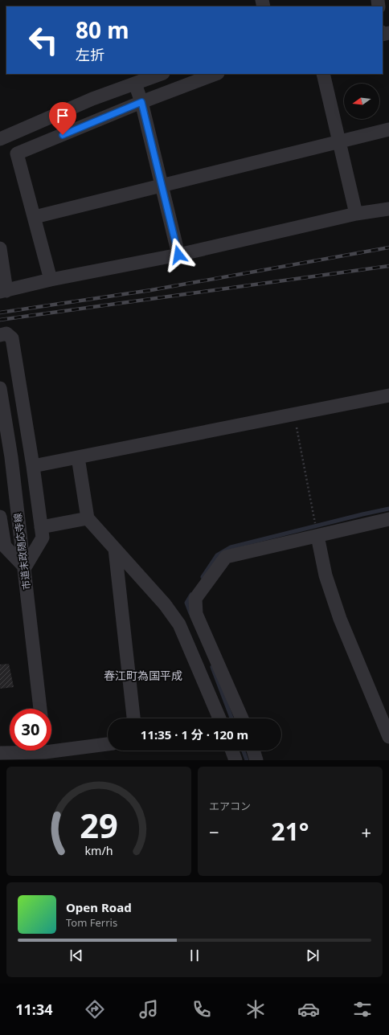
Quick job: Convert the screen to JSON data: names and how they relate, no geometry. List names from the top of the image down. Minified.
{"streets":{"street":["市道末政随応寺線"]},"districts":["春江町為国平成"],"north":"left","page":{"turn":["80 m","左折"],"limit":"30","trip":"11:35 · 1 分 · 120 m","tile":"エアコン","heat":["−","21°","+"],"song":["Open Road","Tom Ferris"],"tabs":"11:34","gauge":["29","km/h"]}}
